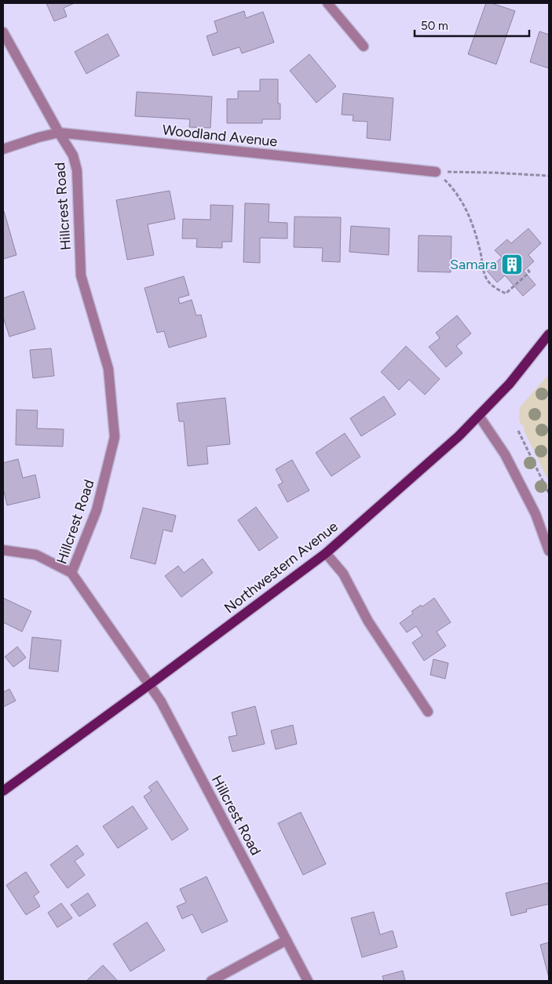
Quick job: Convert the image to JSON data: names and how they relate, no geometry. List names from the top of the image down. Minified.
{"streets":{"main road":["Northwestern Avenue"],"street":["Woodland Avenue","Hillcrest Road"]},"crossings":[["Woodland Avenue","Hillcrest Road"],["Hillcrest Road","Northwestern Avenue"]],"places":{"building":["Samara"]},"scale_bar":"50 m"}
